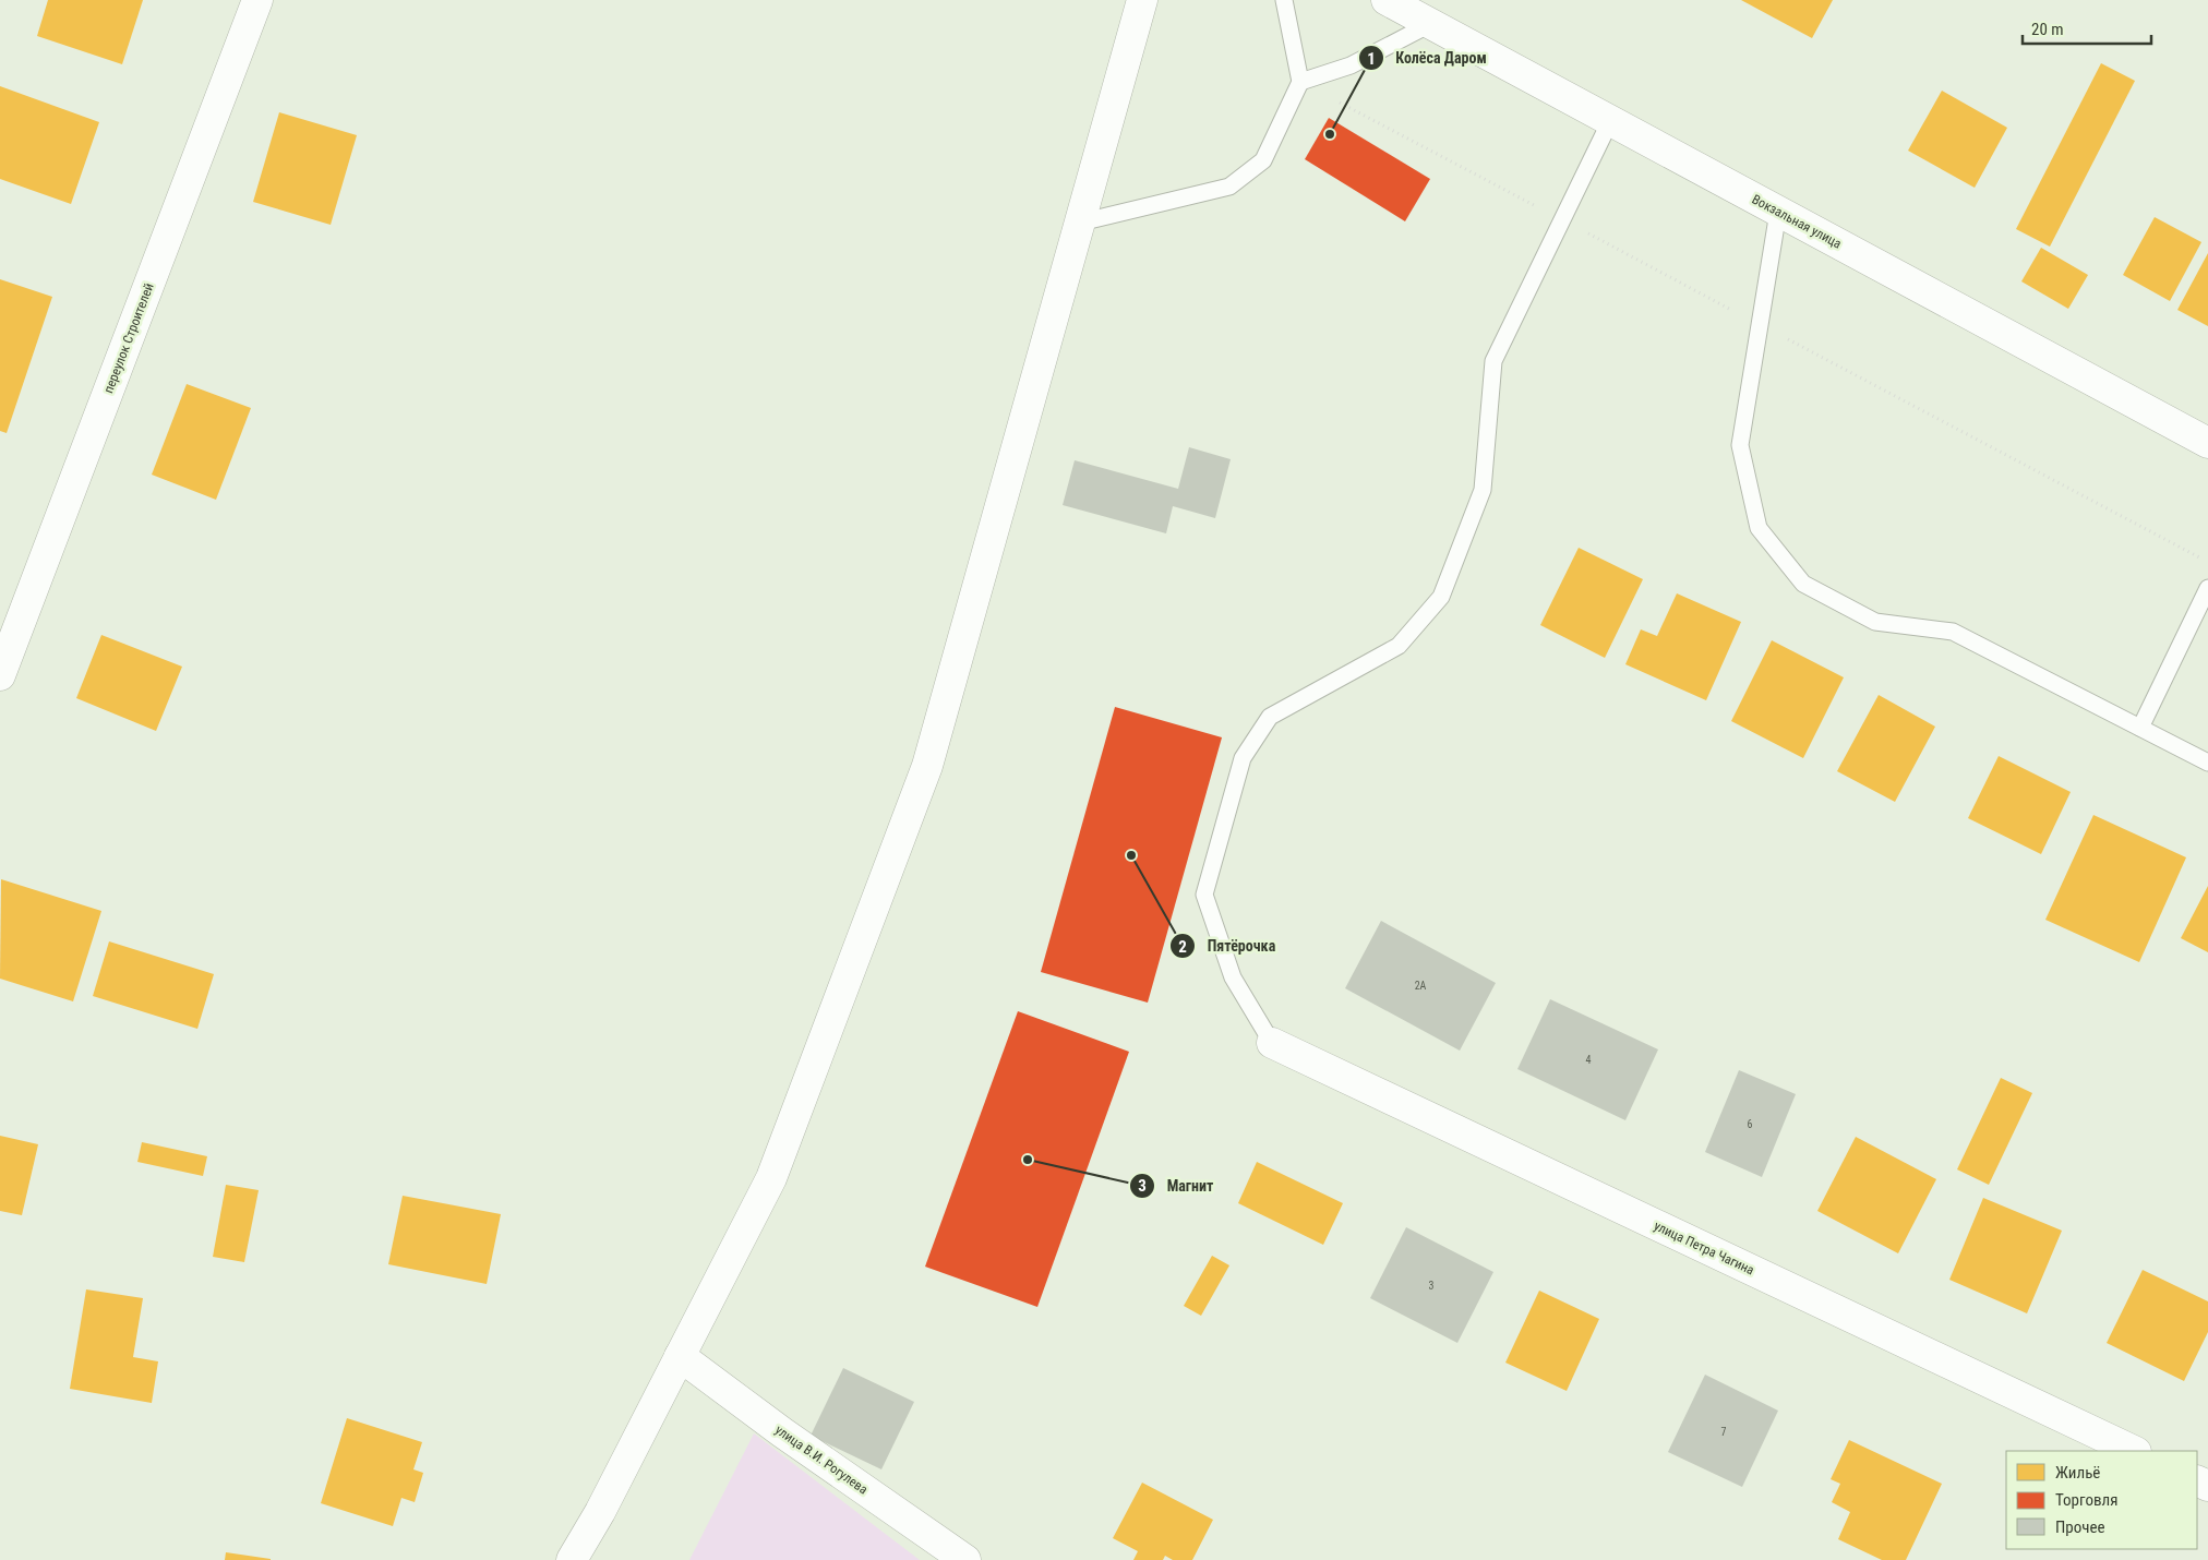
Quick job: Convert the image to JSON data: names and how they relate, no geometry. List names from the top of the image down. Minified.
{"streets":{"street":["Вокзальная улица","переулок Строителей","улица Петра Чагина","улица В.И. Рогулева"]},"places":["Колёса Даром","Пятёрочка","Магнит"],"house_numbers":["2А","4","6","3","7"],"legend":["Жильё","Торговля","Прочее"],"scale_bar":"20 m"}
